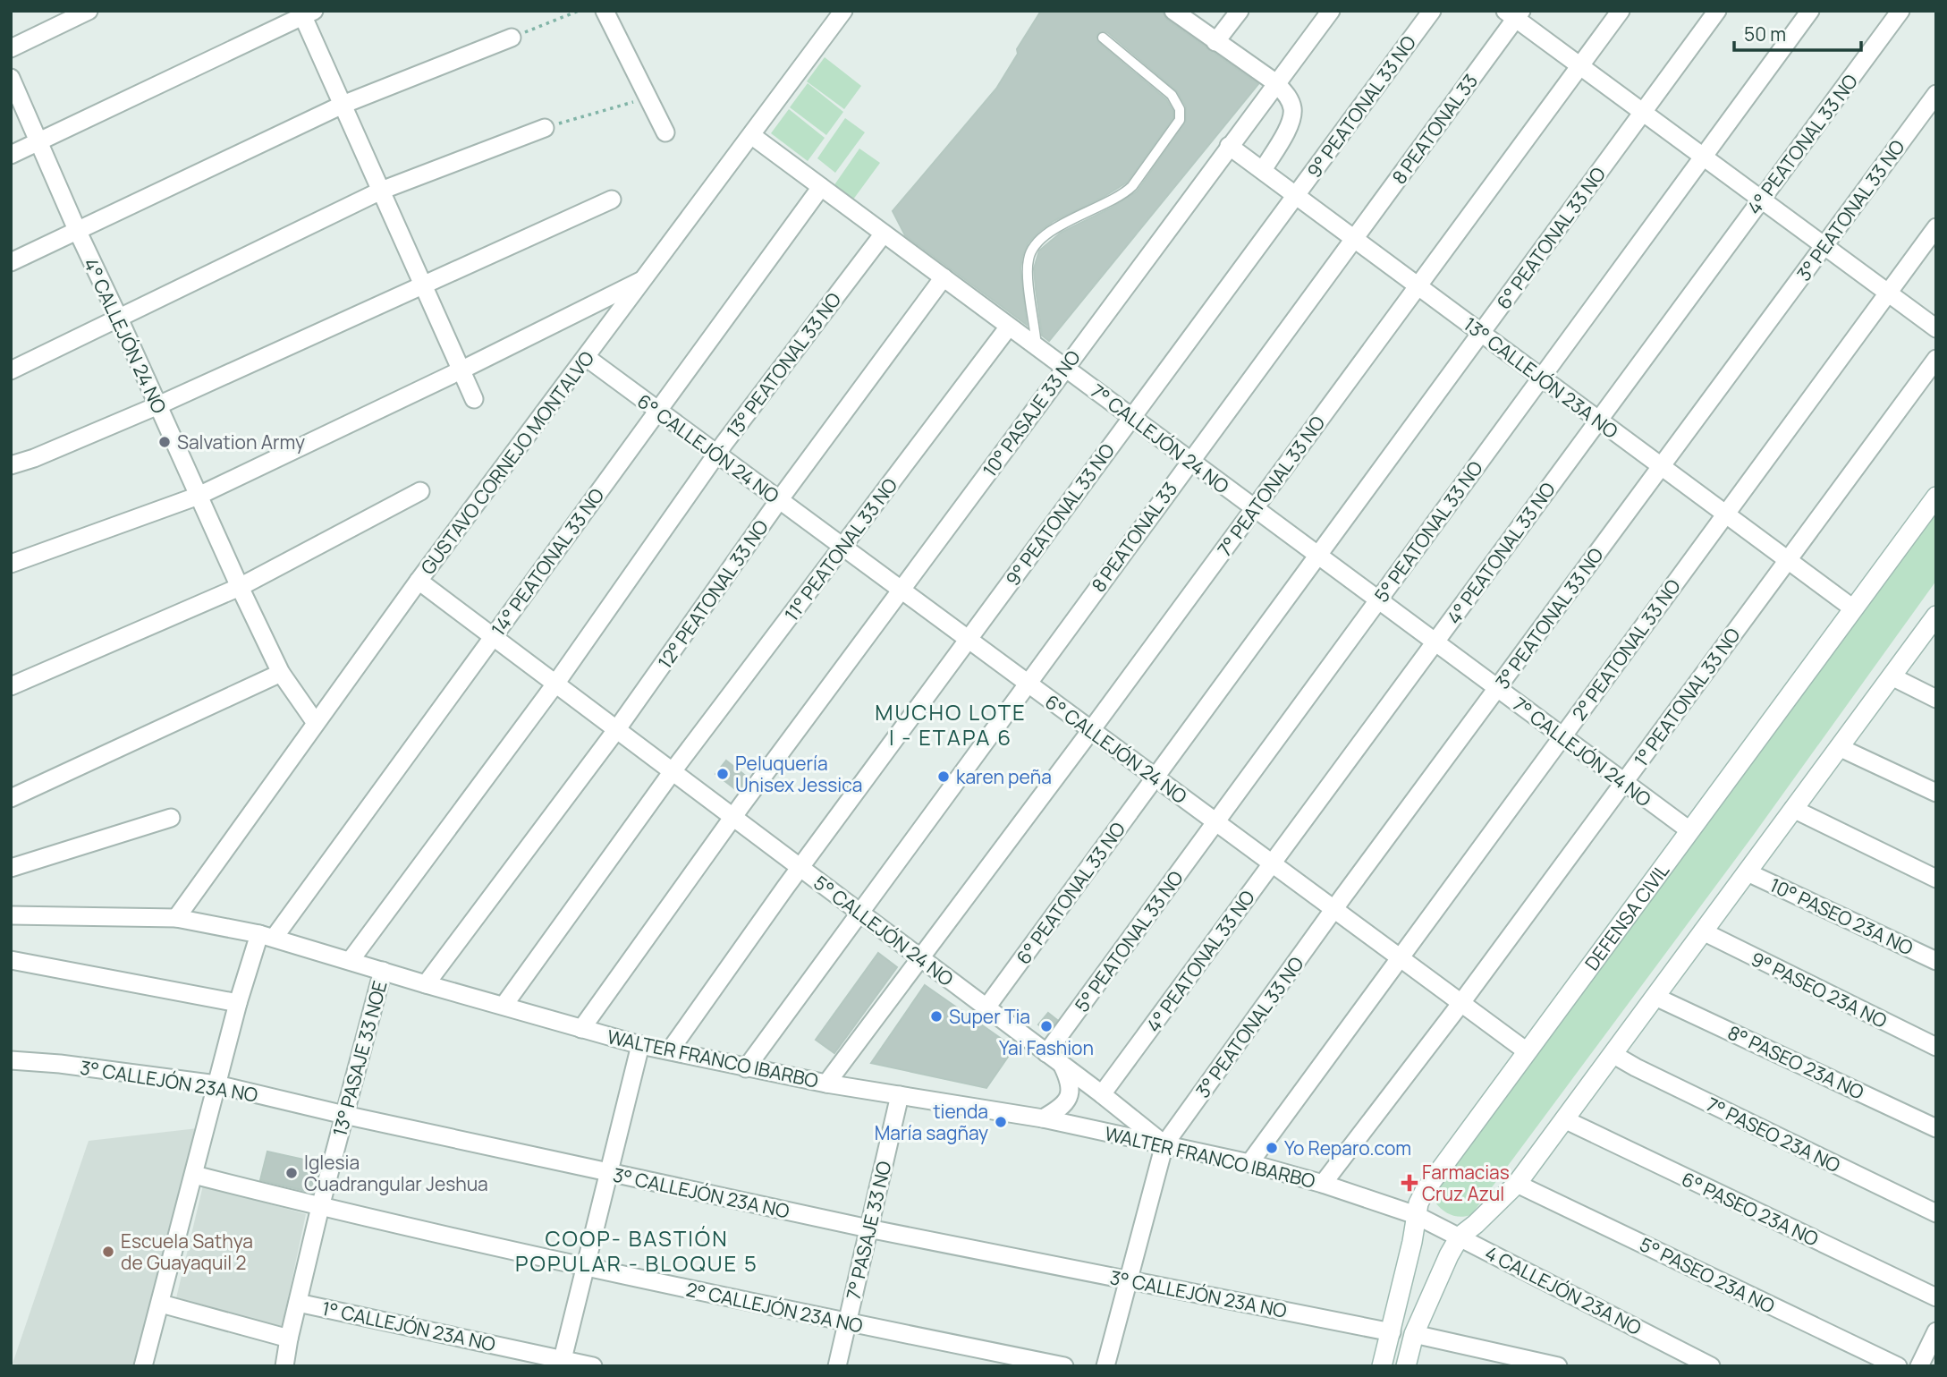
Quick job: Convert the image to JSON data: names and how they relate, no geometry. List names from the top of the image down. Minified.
{"streets":{"street":["9° PEATONAL 33 NO","8 PEATONAL 33","4° PEATONAL 33 NO","3° PEATONAL 33 NO","6° PEATONAL 33 NO","4° CALLEJÓN 24 NO","13° PEATONAL 33 NO","13° CALLEJÓN 23A NO","10° PASAJE 33 NO","7° CALLEJÓN 24 NO","6° CALLEJÓN 24 NO","GUSTAVO CORNEJO MONTALVO","7° PEATONAL 33 NO","5° PEATONAL 33 NO","11° PEATONAL 33 NO","14° PEATONAL 33 NO","12° PEATONAL 33 NO","2° PEATONAL 33 NO","1° PEATONAL 33 NO","DEFENSA CIVIL","10° PASEO 23A NO","5° CALLEJÓN 24 NO","9° PASEO 23A NO","13° PASAJE 33 NOE","WALTER FRANCO IBARBO","8° PASEO 23A NO","3° CALLEJÓN 23A NO","7° PASEO 23A NO","6° PASEO 23A NO","7° PASAJE 33 NO","5° PASEO 23A NO","4 CALLEJÓN 23A NO","2° CALLEJÓN 23A NO","1° CALLEJÓN 23A NO"]},"crossings":[["9° PEATONAL 33 NO","13° CALLEJÓN 23A NO"],["9° PEATONAL 33 NO","7° CALLEJÓN 24 NO"],["9° PEATONAL 33 NO","6° CALLEJÓN 24 NO"],["9° PEATONAL 33 NO","5° CALLEJÓN 24 NO"],["9° PEATONAL 33 NO","WALTER FRANCO IBARBO"],["8 PEATONAL 33","13° CALLEJÓN 23A NO"],["8 PEATONAL 33","7° CALLEJÓN 24 NO"],["8 PEATONAL 33","6° CALLEJÓN 24 NO"],["8 PEATONAL 33","5° CALLEJÓN 24 NO"],["8 PEATONAL 33","WALTER FRANCO IBARBO"],["4° PEATONAL 33 NO","13° CALLEJÓN 23A NO"],["4° PEATONAL 33 NO","7° CALLEJÓN 24 NO"],["4° PEATONAL 33 NO","6° CALLEJÓN 24 NO"],["4° PEATONAL 33 NO","5° CALLEJÓN 24 NO"],["3° PEATONAL 33 NO","13° CALLEJÓN 23A NO"],["3° PEATONAL 33 NO","7° CALLEJÓN 24 NO"],["3° PEATONAL 33 NO","6° CALLEJÓN 24 NO"],["3° PEATONAL 33 NO","5° CALLEJÓN 24 NO"],["3° PEATONAL 33 NO","WALTER FRANCO IBARBO"],["6° PEATONAL 33 NO","13° CALLEJÓN 23A NO"],["6° PEATONAL 33 NO","7° CALLEJÓN 24 NO"],["6° PEATONAL 33 NO","6° CALLEJÓN 24 NO"],["6° PEATONAL 33 NO","5° CALLEJÓN 24 NO"],["4° CALLEJÓN 24 NO","GUSTAVO CORNEJO MONTALVO"],["13° PEATONAL 33 NO","7° CALLEJÓN 24 NO"],["13° PEATONAL 33 NO","6° CALLEJÓN 24 NO"],["13° PEATONAL 33 NO","5° CALLEJÓN 24 NO"],["13° PEATONAL 33 NO","WALTER FRANCO IBARBO"],["13° CALLEJÓN 23A NO","10° PASAJE 33 NO"],["13° CALLEJÓN 23A NO","7° PEATONAL 33 NO"],["13° CALLEJÓN 23A NO","5° PEATONAL 33 NO"],["13° CALLEJÓN 23A NO","2° PEATONAL 33 NO"],["13° CALLEJÓN 23A NO","1° PEATONAL 33 NO"],["13° CALLEJÓN 23A NO","DEFENSA CIVIL"],["10° PASAJE 33 NO","7° CALLEJÓN 24 NO"],["10° PASAJE 33 NO","6° CALLEJÓN 24 NO"],["10° PASAJE 33 NO","5° CALLEJÓN 24 NO"],["10° PASAJE 33 NO","WALTER FRANCO IBARBO"],["7° CALLEJÓN 24 NO","GUSTAVO CORNEJO MONTALVO"],["7° CALLEJÓN 24 NO","7° PEATONAL 33 NO"],["7° CALLEJÓN 24 NO","5° PEATONAL 33 NO"],["7° CALLEJÓN 24 NO","11° PEATONAL 33 NO"],["7° CALLEJÓN 24 NO","14° PEATONAL 33 NO"],["7° CALLEJÓN 24 NO","12° PEATONAL 33 NO"],["7° CALLEJÓN 24 NO","2° PEATONAL 33 NO"],["7° CALLEJÓN 24 NO","1° PEATONAL 33 NO"],["7° CALLEJÓN 24 NO","DEFENSA CIVIL"],["6° CALLEJÓN 24 NO","GUSTAVO CORNEJO MONTALVO"],["6° CALLEJÓN 24 NO","7° PEATONAL 33 NO"],["6° CALLEJÓN 24 NO","5° PEATONAL 33 NO"],["6° CALLEJÓN 24 NO","11° PEATONAL 33 NO"],["6° CALLEJÓN 24 NO","14° PEATONAL 33 NO"],["6° CALLEJÓN 24 NO","12° PEATONAL 33 NO"],["6° CALLEJÓN 24 NO","2° PEATONAL 33 NO"],["6° CALLEJÓN 24 NO","1° PEATONAL 33 NO"],["6° CALLEJÓN 24 NO","DEFENSA CIVIL"],["GUSTAVO CORNEJO MONTALVO","5° CALLEJÓN 24 NO"],["GUSTAVO CORNEJO MONTALVO","WALTER FRANCO IBARBO"],["7° PEATONAL 33 NO","5° CALLEJÓN 24 NO"],["7° PEATONAL 33 NO","WALTER FRANCO IBARBO"],["5° PEATONAL 33 NO","5° CALLEJÓN 24 NO"],["11° PEATONAL 33 NO","5° CALLEJÓN 24 NO"],["11° PEATONAL 33 NO","WALTER FRANCO IBARBO"],["14° PEATONAL 33 NO","5° CALLEJÓN 24 NO"],["14° PEATONAL 33 NO","WALTER FRANCO IBARBO"],["14° PEATONAL 33 NO","3° CALLEJÓN 23A NO"],["14° PEATONAL 33 NO","2° CALLEJÓN 23A NO"],["12° PEATONAL 33 NO","5° CALLEJÓN 24 NO"],["12° PEATONAL 33 NO","WALTER FRANCO IBARBO"],["2° PEATONAL 33 NO","WALTER FRANCO IBARBO"],["1° PEATONAL 33 NO","WALTER FRANCO IBARBO"],["DEFENSA CIVIL","WALTER FRANCO IBARBO"],["DEFENSA CIVIL","3° CALLEJÓN 23A NO"],["DEFENSA CIVIL","4 CALLEJÓN 23A NO"],["5° CALLEJÓN 24 NO","WALTER FRANCO IBARBO"],["13° PASAJE 33 NOE","WALTER FRANCO IBARBO"],["13° PASAJE 33 NOE","3° CALLEJÓN 23A NO"],["13° PASAJE 33 NOE","2° CALLEJÓN 23A NO"],["13° PASAJE 33 NOE","1° CALLEJÓN 23A NO"],["WALTER FRANCO IBARBO","7° PASAJE 33 NO"],["WALTER FRANCO IBARBO","4 CALLEJÓN 23A NO"],["3° CALLEJÓN 23A NO","7° PASAJE 33 NO"],["7° PASAJE 33 NO","2° CALLEJÓN 23A NO"]],"districts":["MUCHO LOTE I - ETAPA 6","COOP- BASTIÓN POPULAR - BLOQUE 5"],"places":{"other":["Salvation Army","Peluquería Unisex Jessica","karen peña","Super Tia","Yai Fashion","tienda María sagñay","Yo Reparo.com","Iglesia Cuadrangular Jeshua","Escuela Sathya de Guayaquil 2"],"health":["Farmacias Cruz Azul"]},"scale_bar":"50 m"}
